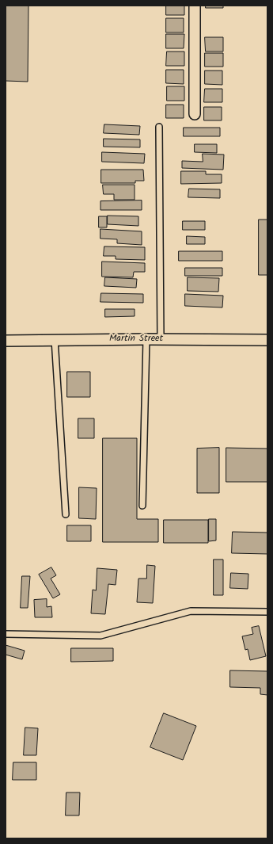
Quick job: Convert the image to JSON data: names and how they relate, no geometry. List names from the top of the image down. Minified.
{"streets":{"street":["Martin Street"]}}
